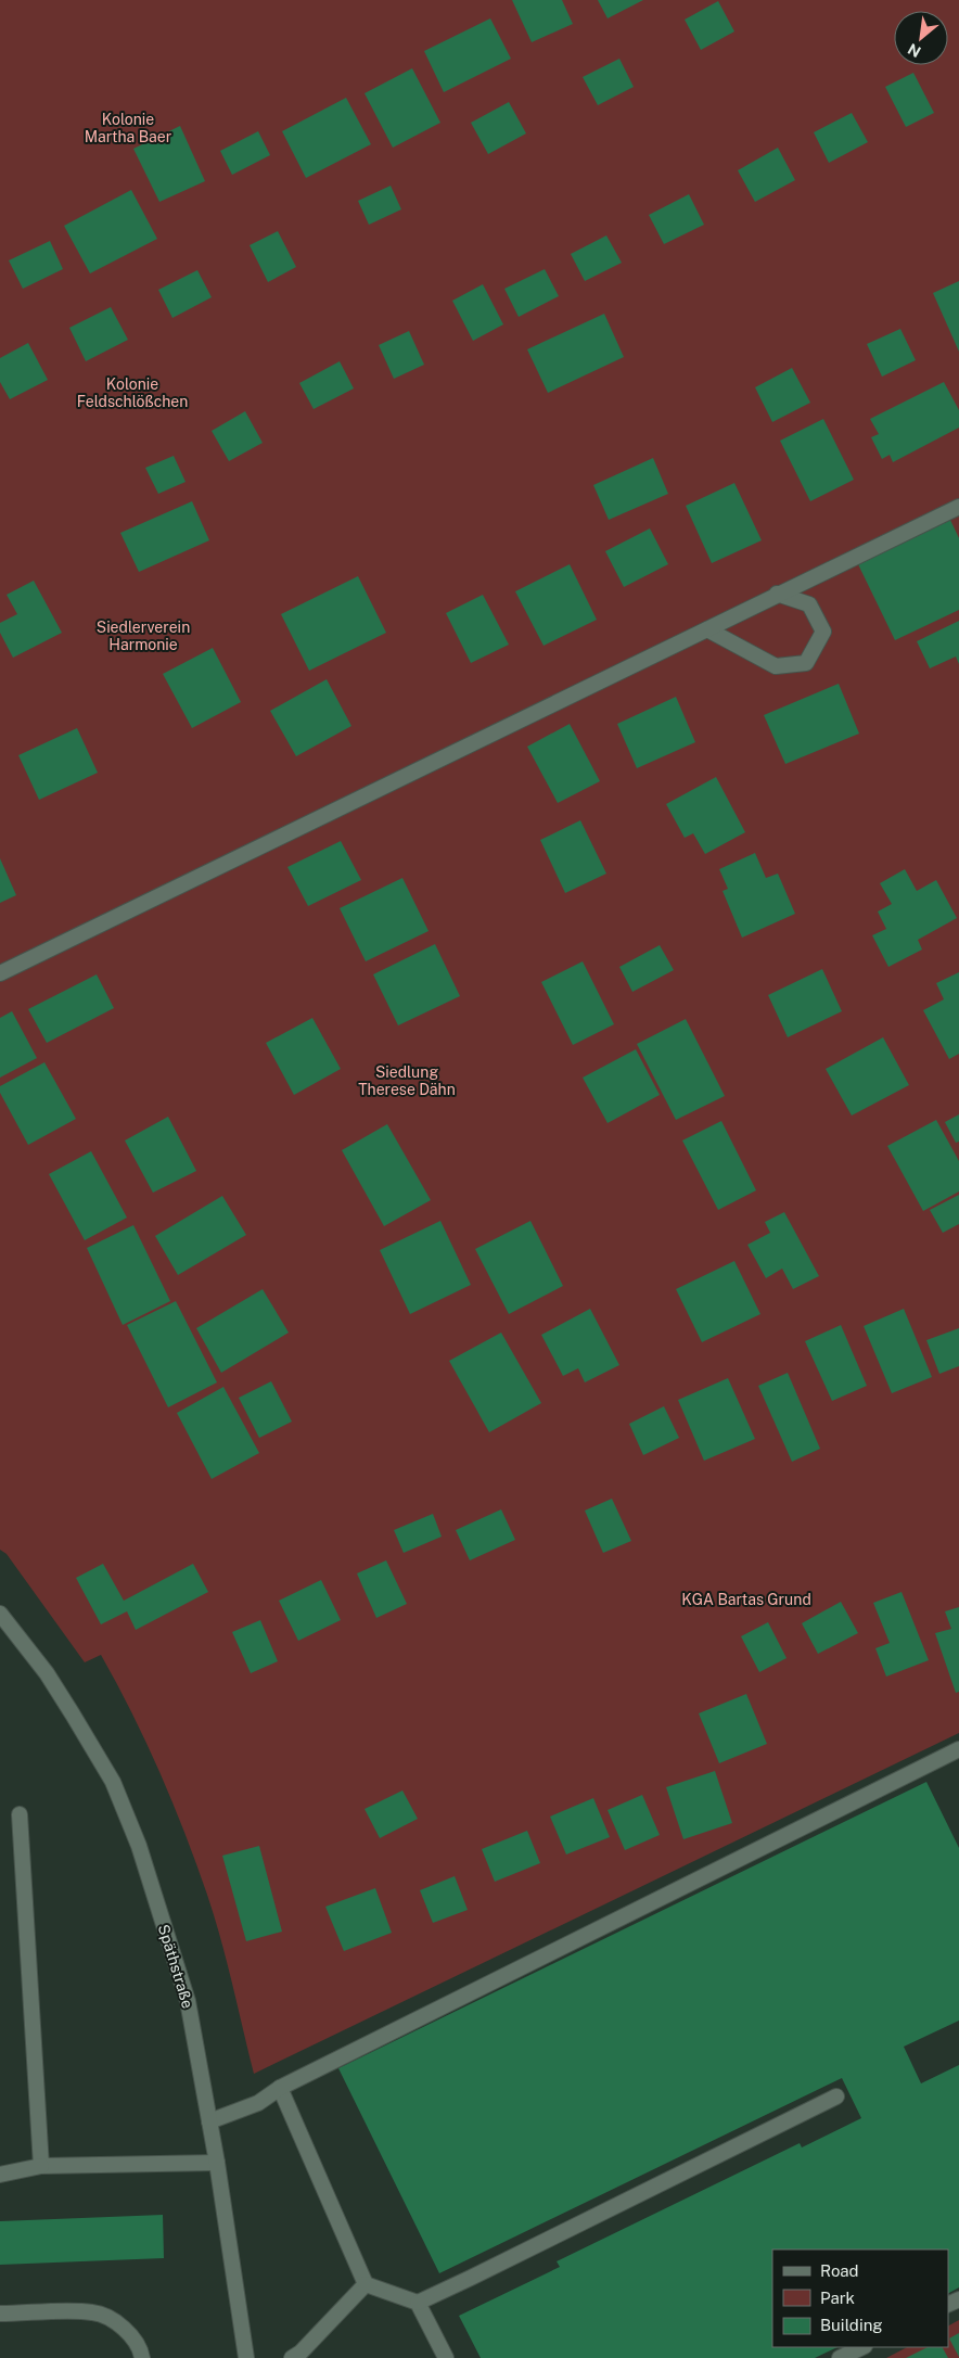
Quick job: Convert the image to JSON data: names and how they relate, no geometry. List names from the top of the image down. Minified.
{"streets":{"street":["Späthstraße"]},"parks":["Kolonie Martha Baer","Kolonie Feldschlößchen","Siedlerverein Harmonie","Siedlung Therese Dähn","KGA Bartas Grund"],"legend":["Road","Park","Building"],"north":"bottom left"}
